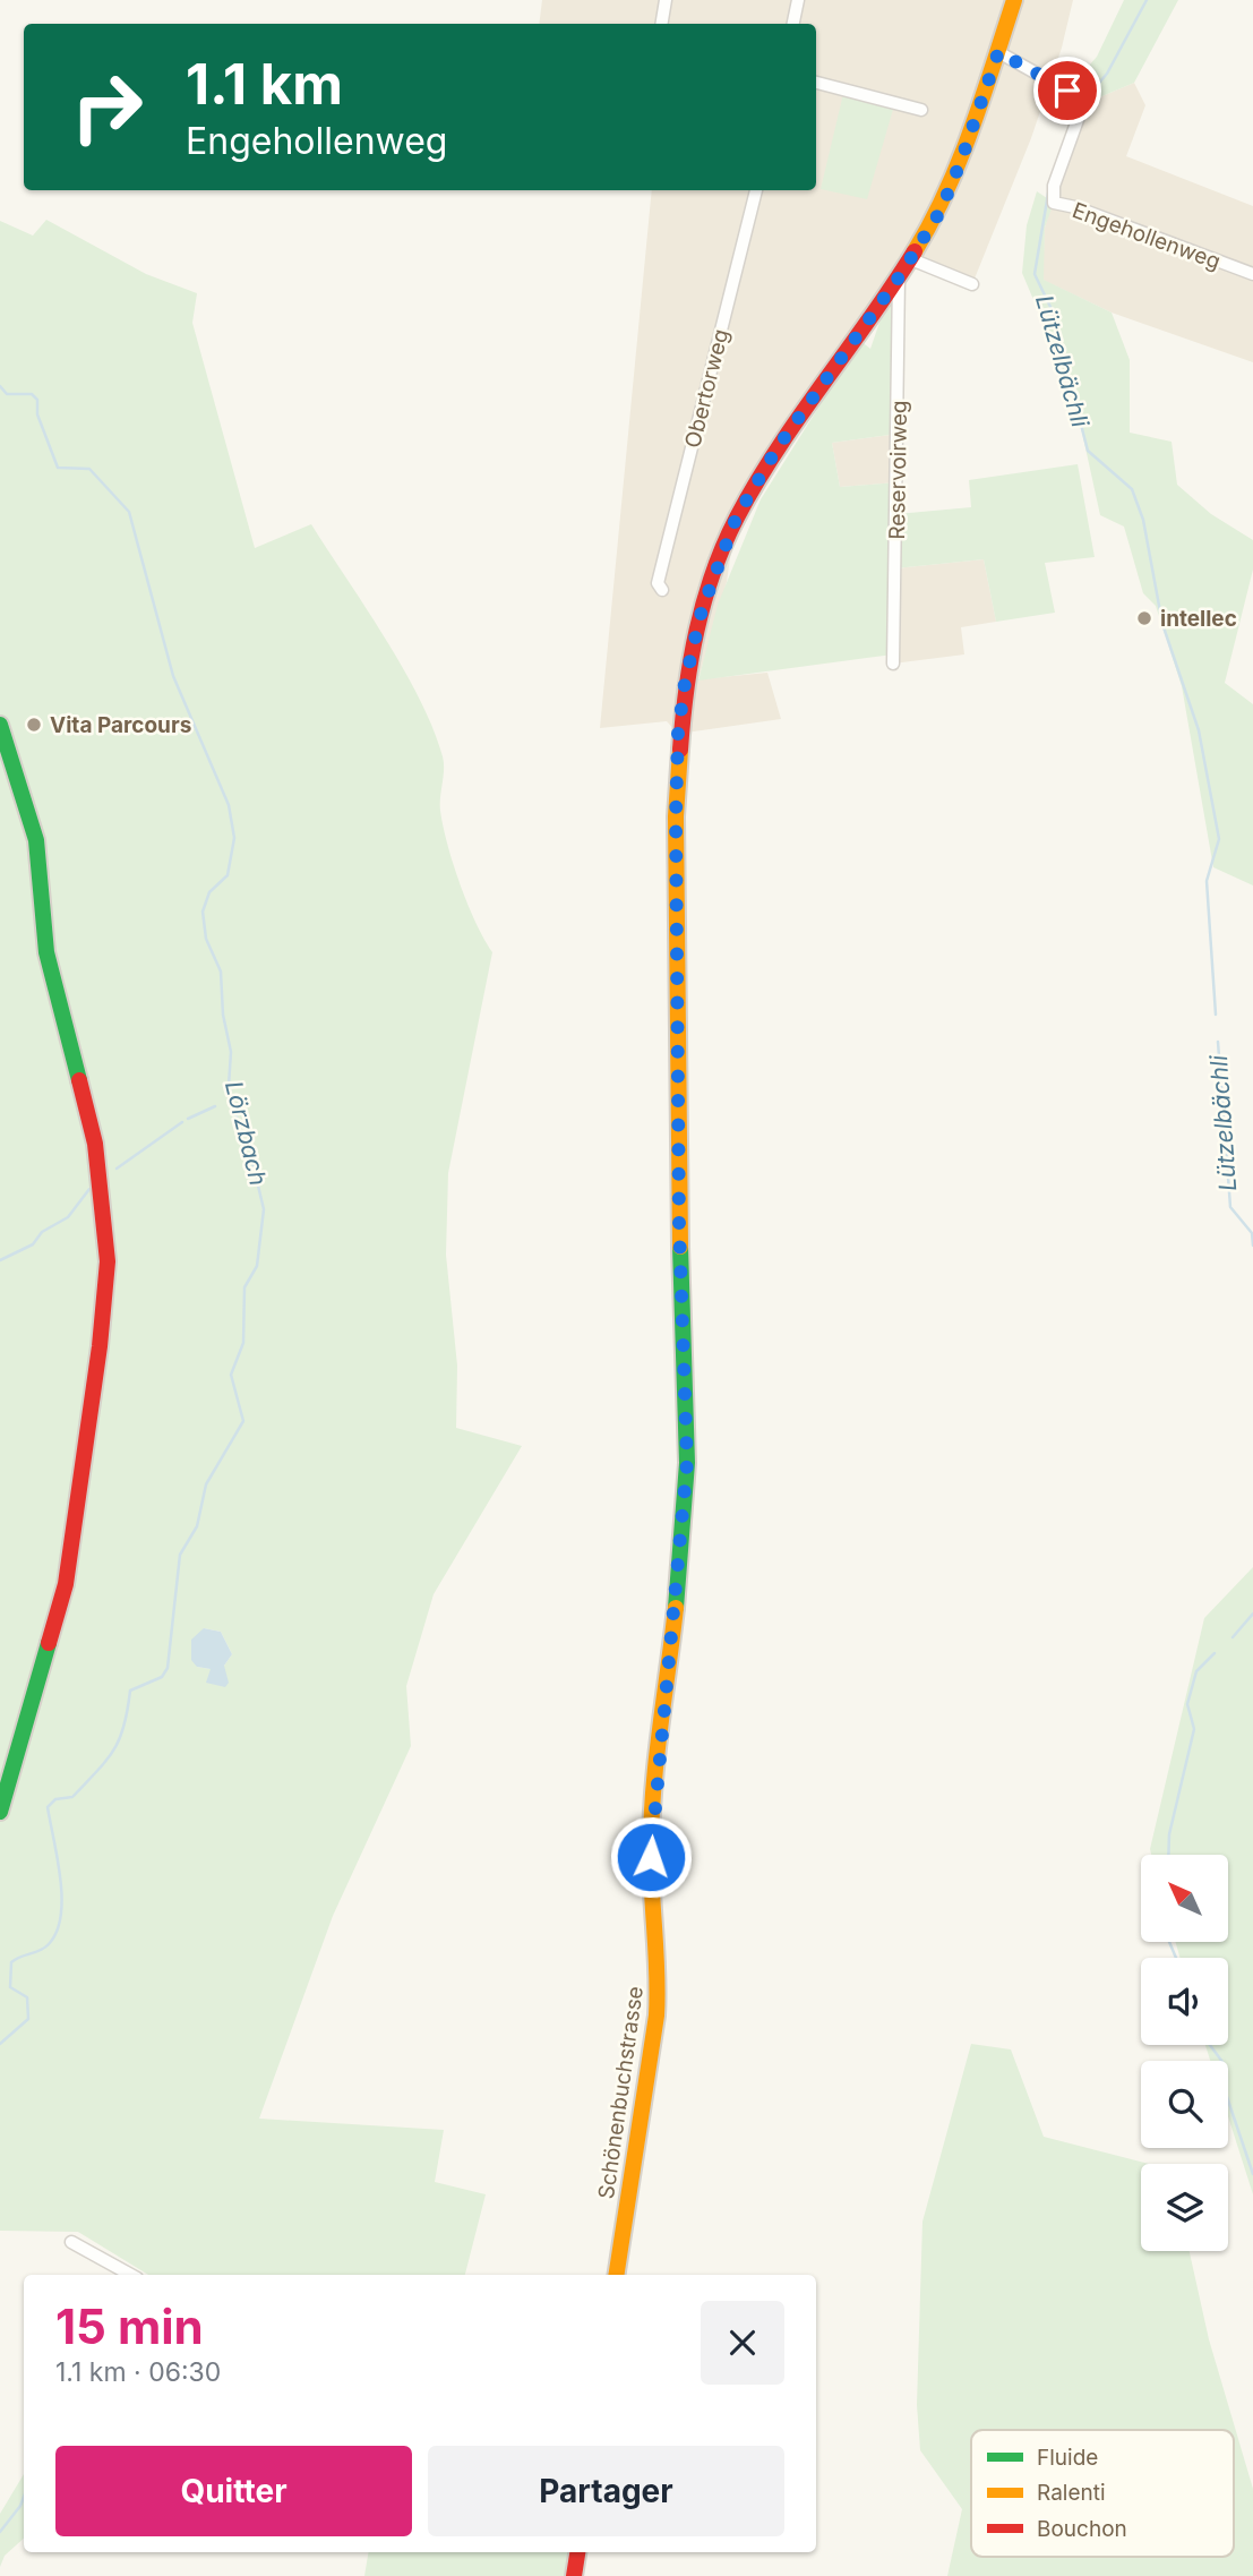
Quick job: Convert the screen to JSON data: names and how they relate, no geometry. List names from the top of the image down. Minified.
{"streets":{"street":["Engehollenweg","Obertorweg","Reservoirweg","Schönenbuchstrasse"]},"crossings":[["Engehollenweg","Schönenbuchstrasse"],["Reservoirweg","Schönenbuchstrasse"]],"water":["Lützelbächli","Lörzbach"],"places":["intellec","Vita Parcours"],"legend":["Fluide","Ralenti","Bouchon"],"north":"top left","page":{"turn":["1.1 km","Engehollenweg"],"heading":["15 min","1.1 km · 06:30"],"buttons":["Quitter","Partager"]}}
